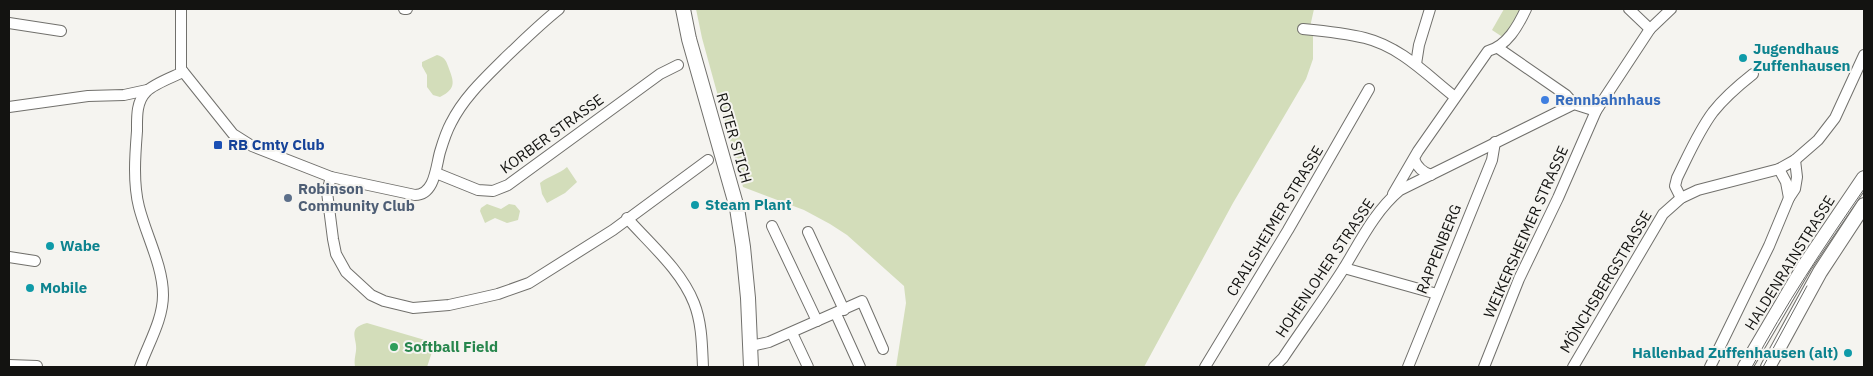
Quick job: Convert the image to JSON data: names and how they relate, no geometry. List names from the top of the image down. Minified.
{"streets":{"main road":["ROTER STICH","HALDENRAINSTRASSE"],"street":["KORBER STRASSE","CRAILSHEIMER STRASSE","WEIKERSHEIMER STRASSE","RAPPENBERG","HOHENLOHER STRASSE","MÖNCHSBERGSTRASSE"]},"crossings":[["RAPPENBERG","HOHENLOHER STRASSE"]],"places":{"other":["Jugendhaus Zuffenhausen","Rennbahnhaus","Robinson Community Club","Steam Plant","Wabe","Mobile","Softball Field","Hallenbad Zuffenhausen (alt)"],"transit":["RB Cmty Club"]}}
